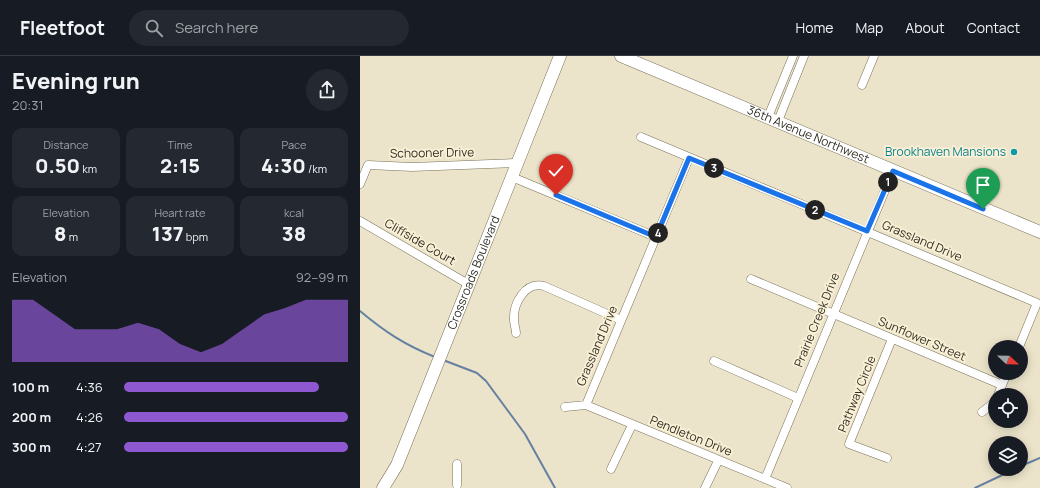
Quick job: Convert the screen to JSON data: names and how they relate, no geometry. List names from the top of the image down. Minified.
{"streets":{"street":["36th Avenue Northwest","Schooner Drive","Grassland Drive","Cliffside Court","Crossroads Boulevard","Prairie Creek Drive","Sunflower Street","Pathway Circle","Pendleton Drive"]},"crossings":[["36th Avenue Northwest","Prairie Creek Drive"],["Schooner Drive","Crossroads Boulevard"],["Grassland Drive","Prairie Creek Drive"],["Grassland Drive","Pendleton Drive"],["Cliffside Court","Crossroads Boulevard"],["Prairie Creek Drive","Sunflower Street"],["Prairie Creek Drive","Pendleton Drive"],["Sunflower Street","Pathway Circle"]],"places":["Brookhaven Mansions"],"north":"right","page":{"header":"Fleetfoot","search":"Search here","nav":["Home","Map","About","Contact"],"heading":["Evening run","20:31"],"stats":[["Distance","0.50 km"],["Time","2:15"],["Pace","4:30 /km"],["Elevation","8 m"],["Heart rate","137 bpm"],["kcal","38"]],"pins":["3","1","2","4"],"chart":["Elevation","92–99 m"],"list":[{"name":"100 m","note":"4:36"},{"name":"200 m","note":"4:26"},{"name":"300 m","note":"4:27"}]}}
